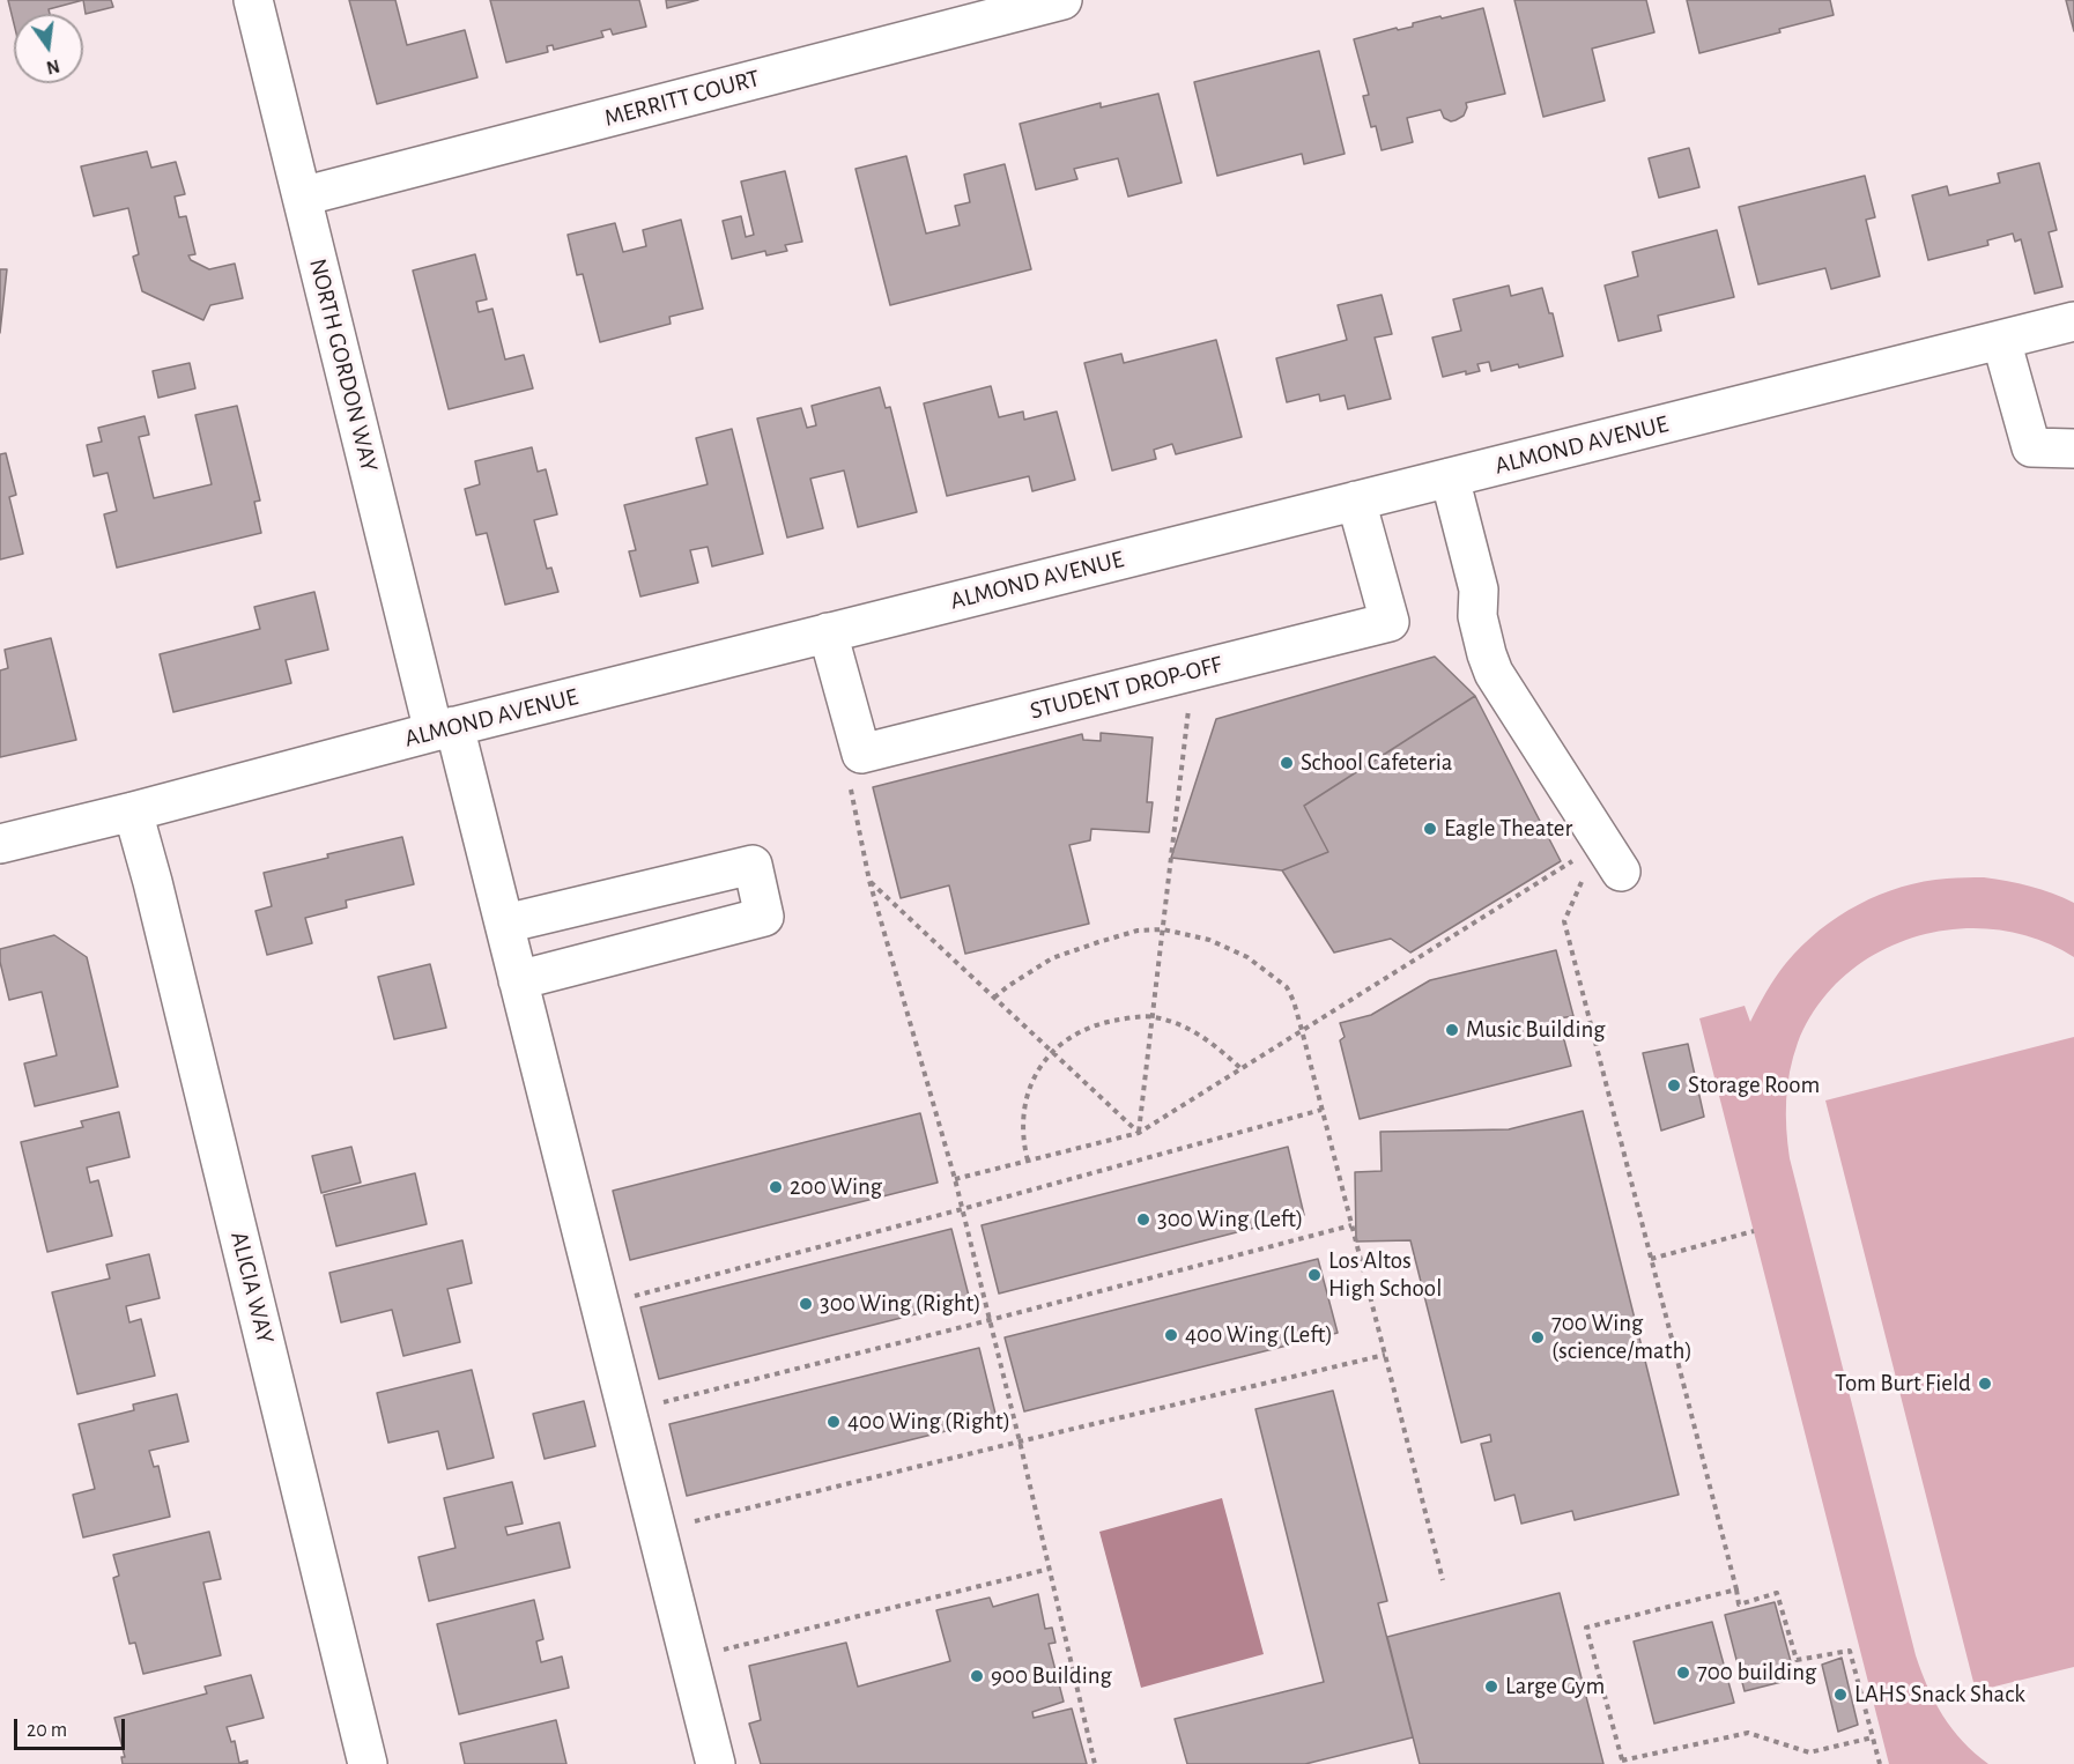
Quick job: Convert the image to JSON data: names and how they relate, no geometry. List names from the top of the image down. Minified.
{"streets":{"street":["MERRITT COURT","NORTH GORDON WAY","ALMOND AVENUE","STUDENT DROP-OFF","ALICIA WAY"]},"crossings":[["MERRITT COURT","NORTH GORDON WAY"],["NORTH GORDON WAY","ALMOND AVENUE"],["ALMOND AVENUE","STUDENT DROP-OFF"],["ALMOND AVENUE","ALICIA WAY"]],"places":["School Cafeteria","Eagle Theater","Music Building","Storage Room","200 Wing","300 Wing (Left)","Los Altos High School","300 Wing (Right)","400 Wing (Left)","700 Wing (science/math)","Tom Burt Field","400 Wing (Right)","700 building","900 Building","Large Gym","LAHS Snack Shack"],"scale_bar":"20 m","north":"bottom"}
